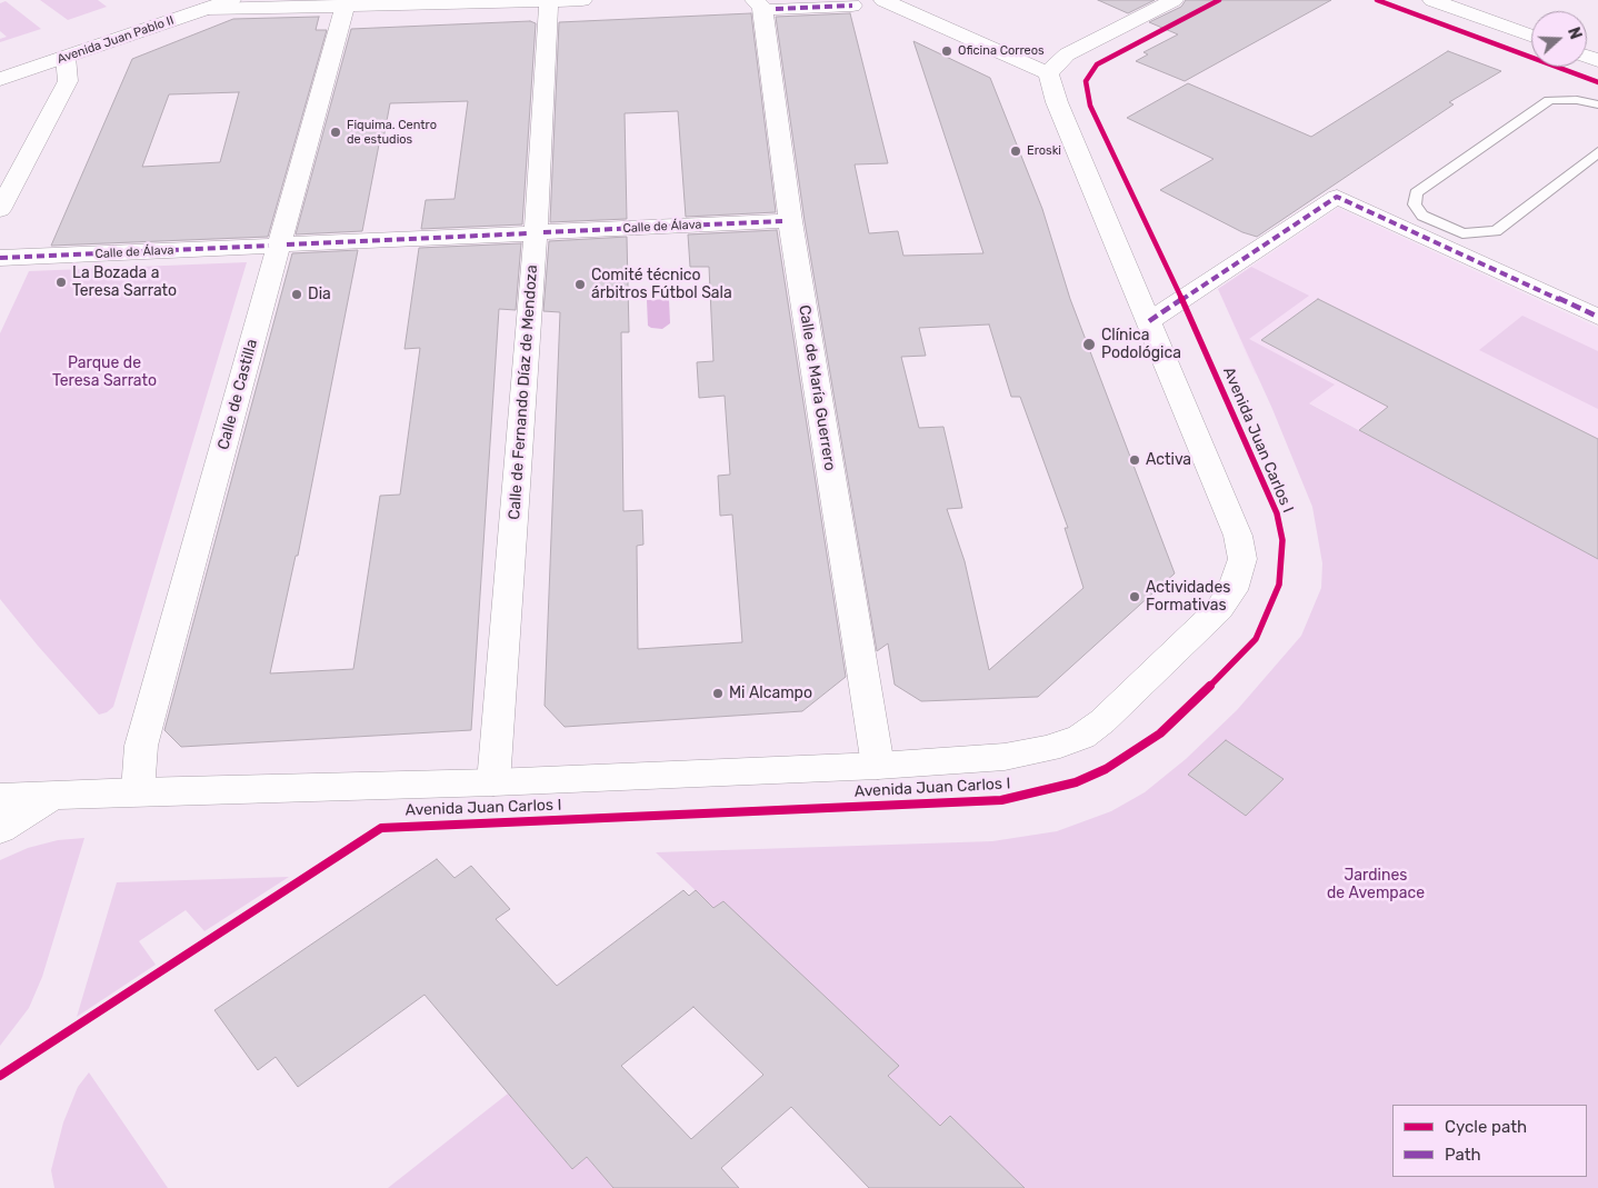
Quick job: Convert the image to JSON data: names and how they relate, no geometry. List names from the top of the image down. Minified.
{"streets":{"street":["Avenida Juan Pablo II","Calle de Álava","Calle de María Guerrero","Calle de Fernando Díaz de Mendoza","Calle de Castilla","Avenida Juan Carlos I"]},"crossings":[["Calle de María Guerrero","Avenida Juan Carlos I"],["Calle de Fernando Díaz de Mendoza","Avenida Juan Carlos I"],["Calle de Castilla","Avenida Juan Carlos I"]],"parks":["Parque de Teresa Sarrato","Jardines de Avempace"],"places":["Oficina Correos","Fiquima. Centro de estudios","Eroski","La Bozada a Teresa Sarrato","Comité técnico árbitros Fútbol Sala","Dia","Clínica Podológica","Activa","Actividades Formativas","Mi Alcampo"],"legend":["Cycle path","Path"],"north":"right"}
